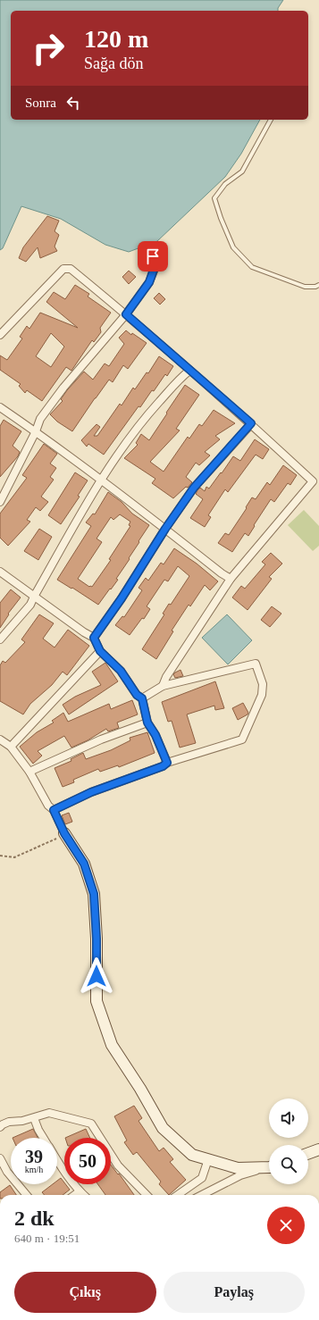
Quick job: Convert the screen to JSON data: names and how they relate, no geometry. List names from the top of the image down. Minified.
{"page":{"turn":["120 m","Sağa dön"],"then":"Sonra","speed":"39 km/h","limit":"50","heading":["2 dk","640 m · 19:51"],"buttons":["Çıkış","Paylaş"]}}
